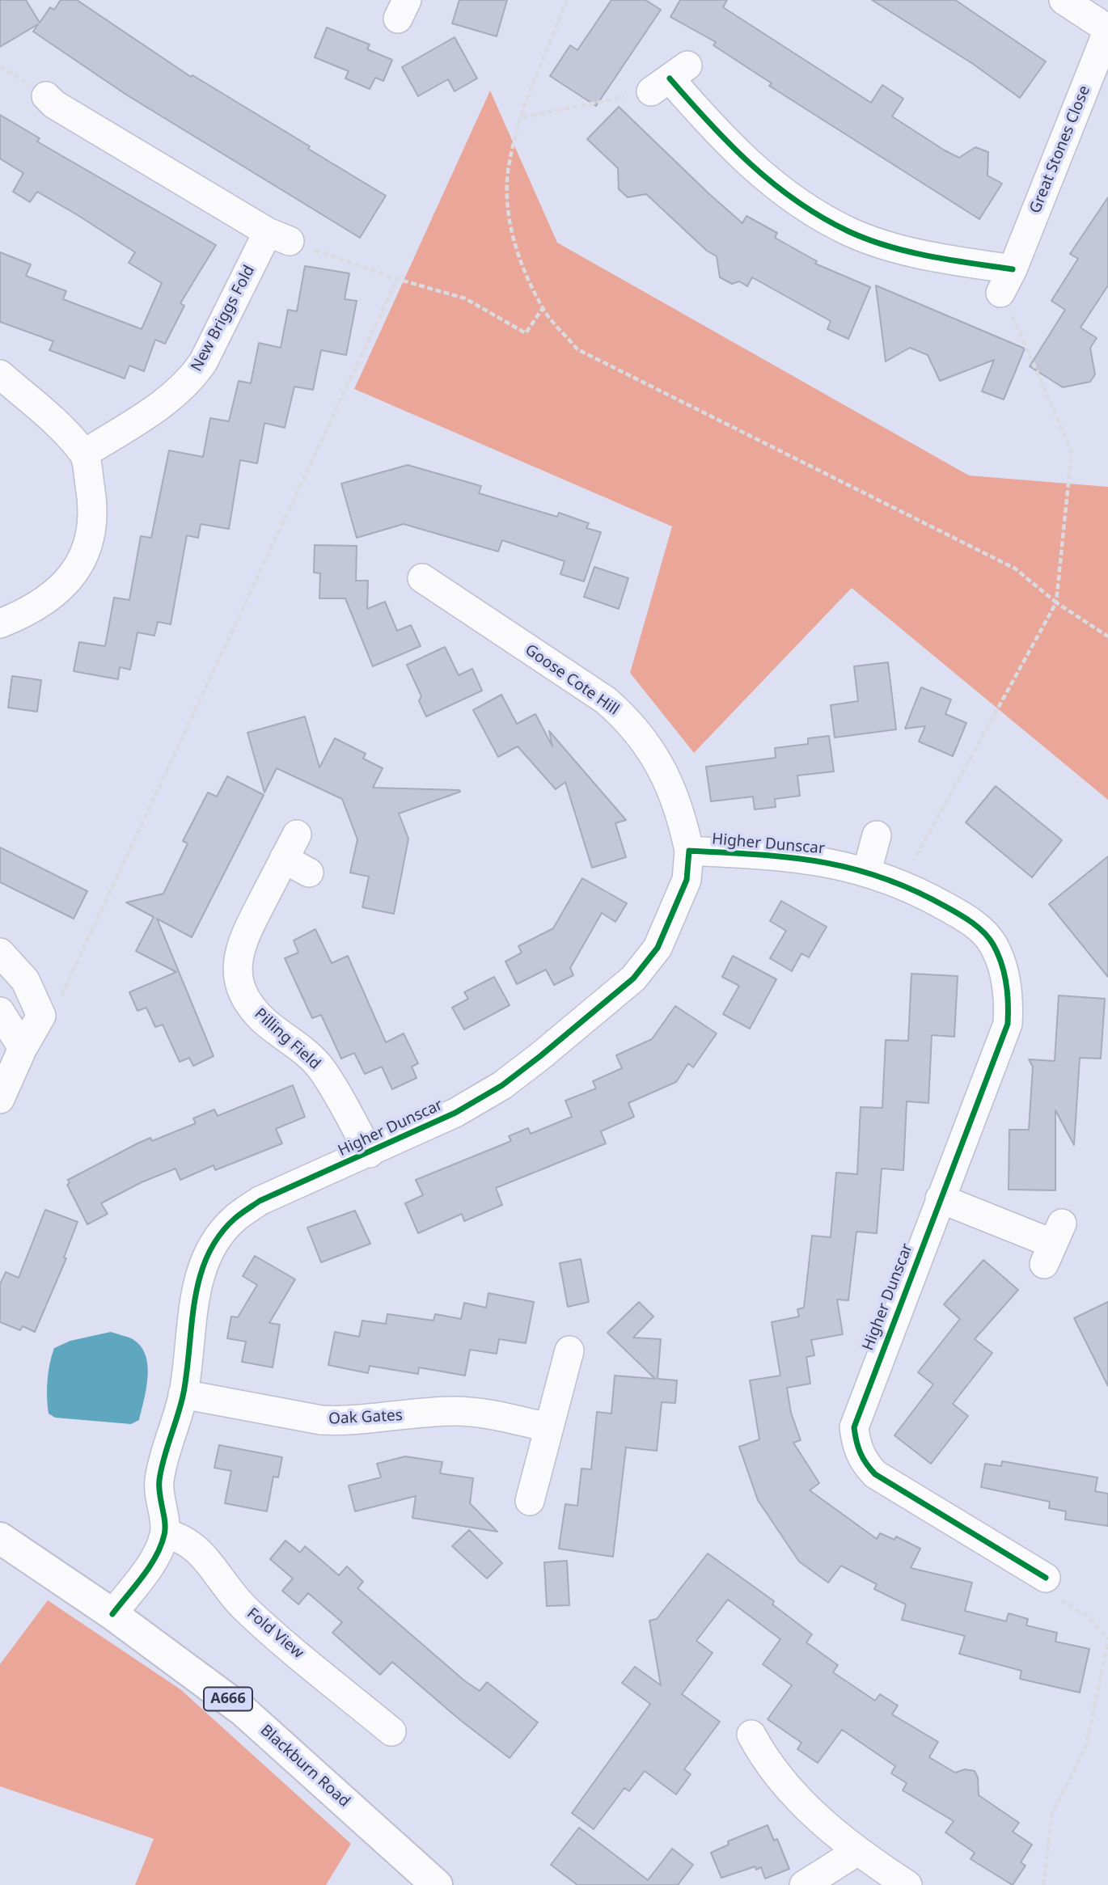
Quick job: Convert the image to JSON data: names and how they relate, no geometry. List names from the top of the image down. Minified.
{"streets":{"highway":["A666","Blackburn Road"],"street":["Great Stones Close","New Briggs Fold","Goose Cote Hill","Higher Dunscar","Pilling Field","Oak Gates","Fold View"]},"crossings":[["Goose Cote Hill","Higher Dunscar"],["Higher Dunscar","Pilling Field"],["Higher Dunscar","Oak Gates"],["Higher Dunscar","Fold View"]]}
